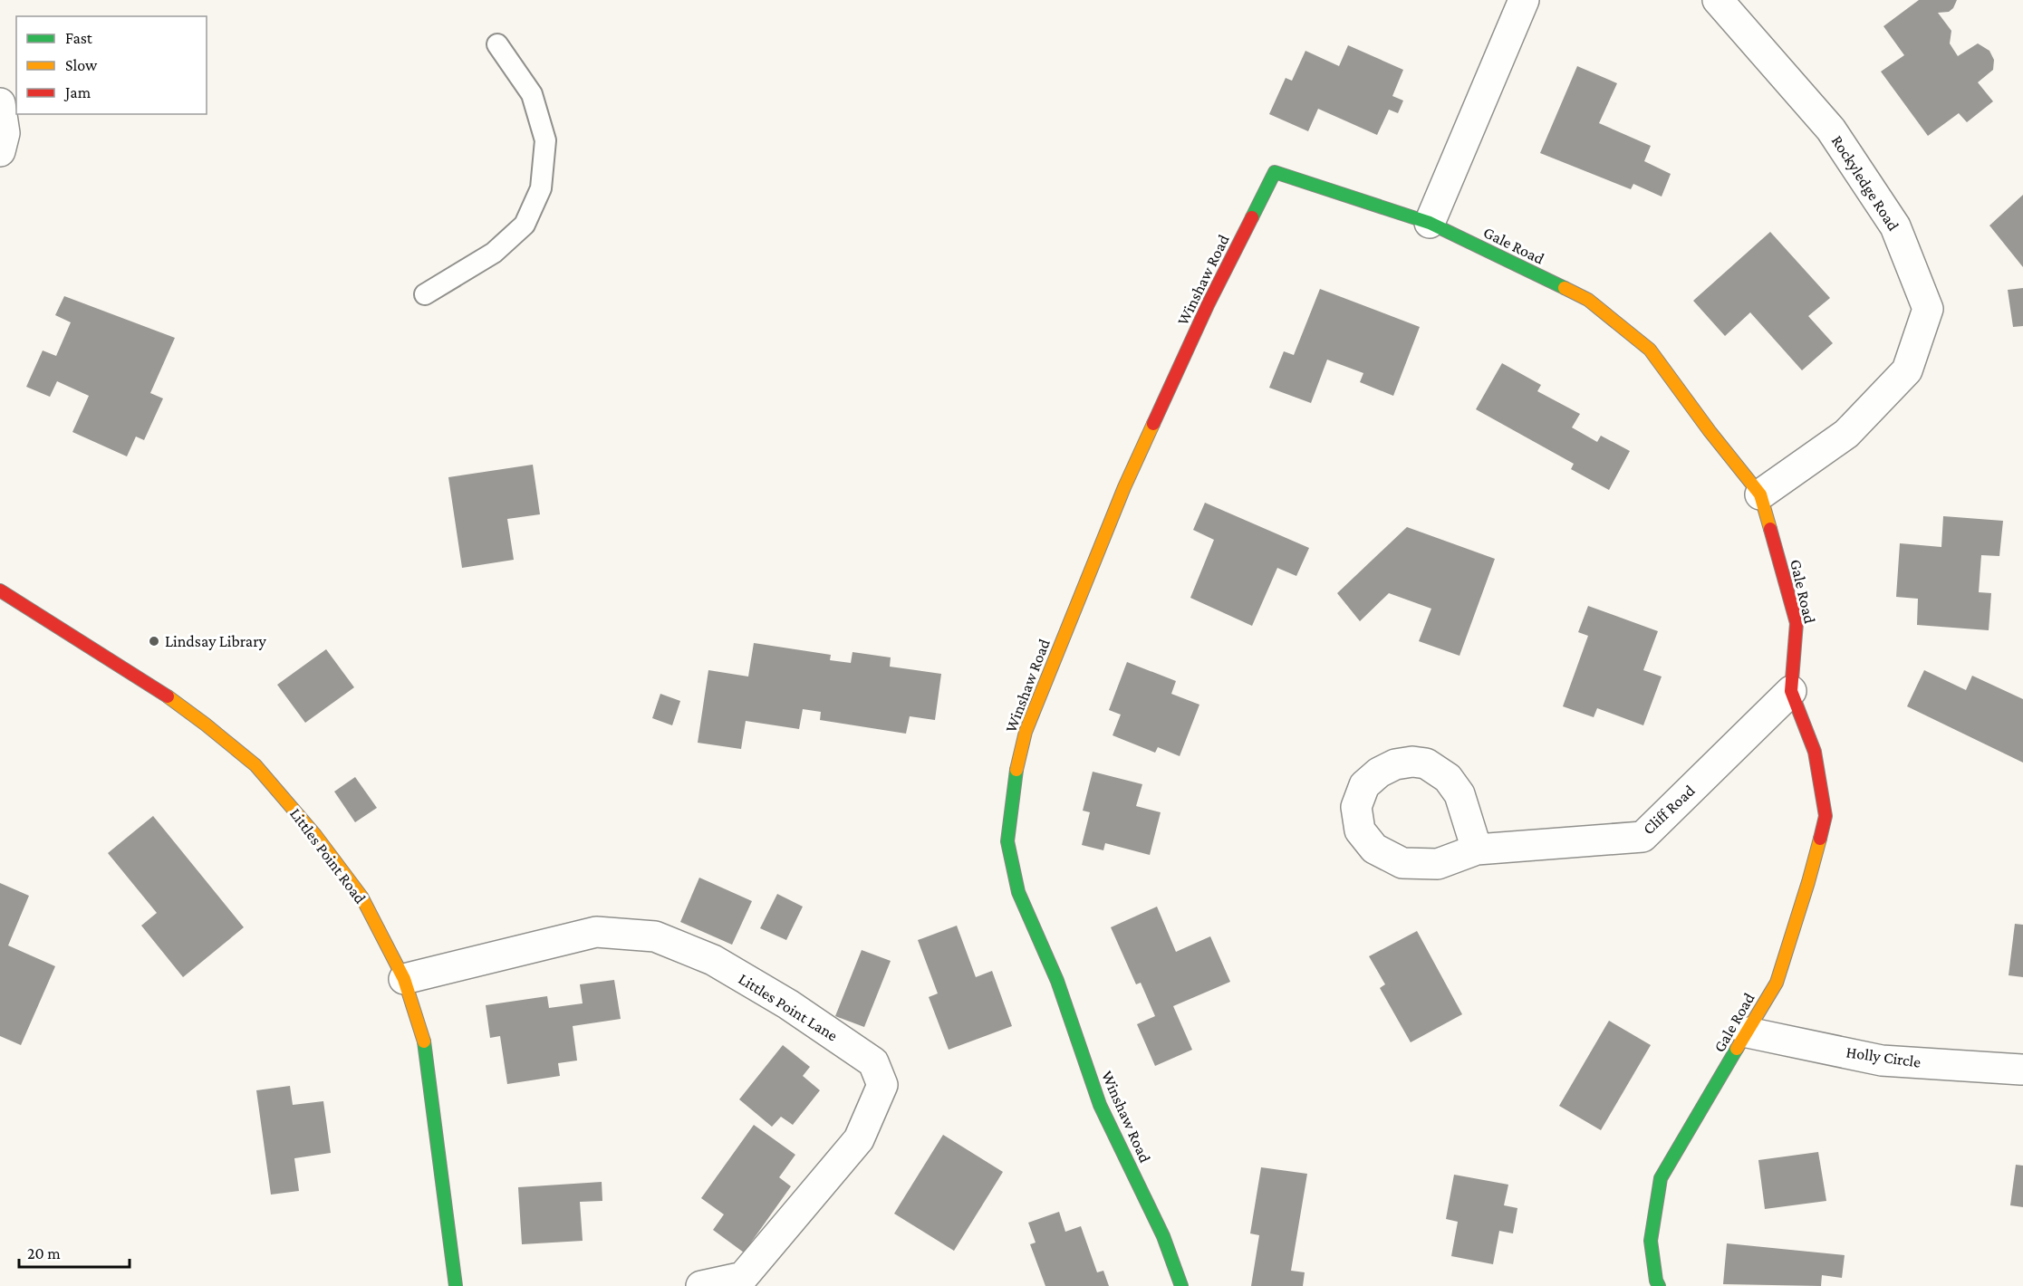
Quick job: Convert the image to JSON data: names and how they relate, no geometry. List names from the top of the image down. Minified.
{"streets":{"street":["Rockyledge Road","Gale Road","Winshaw Road","Cliff Road","Littles Point Road","Littles Point Lane","Holly Circle"]},"crossings":[["Rockyledge Road","Gale Road"],["Gale Road","Winshaw Road"],["Gale Road","Cliff Road"],["Gale Road","Holly Circle"],["Littles Point Road","Littles Point Lane"]],"places":["Lindsay Library"],"legend":["Fast","Slow","Jam"],"scale_bar":"20 m"}
